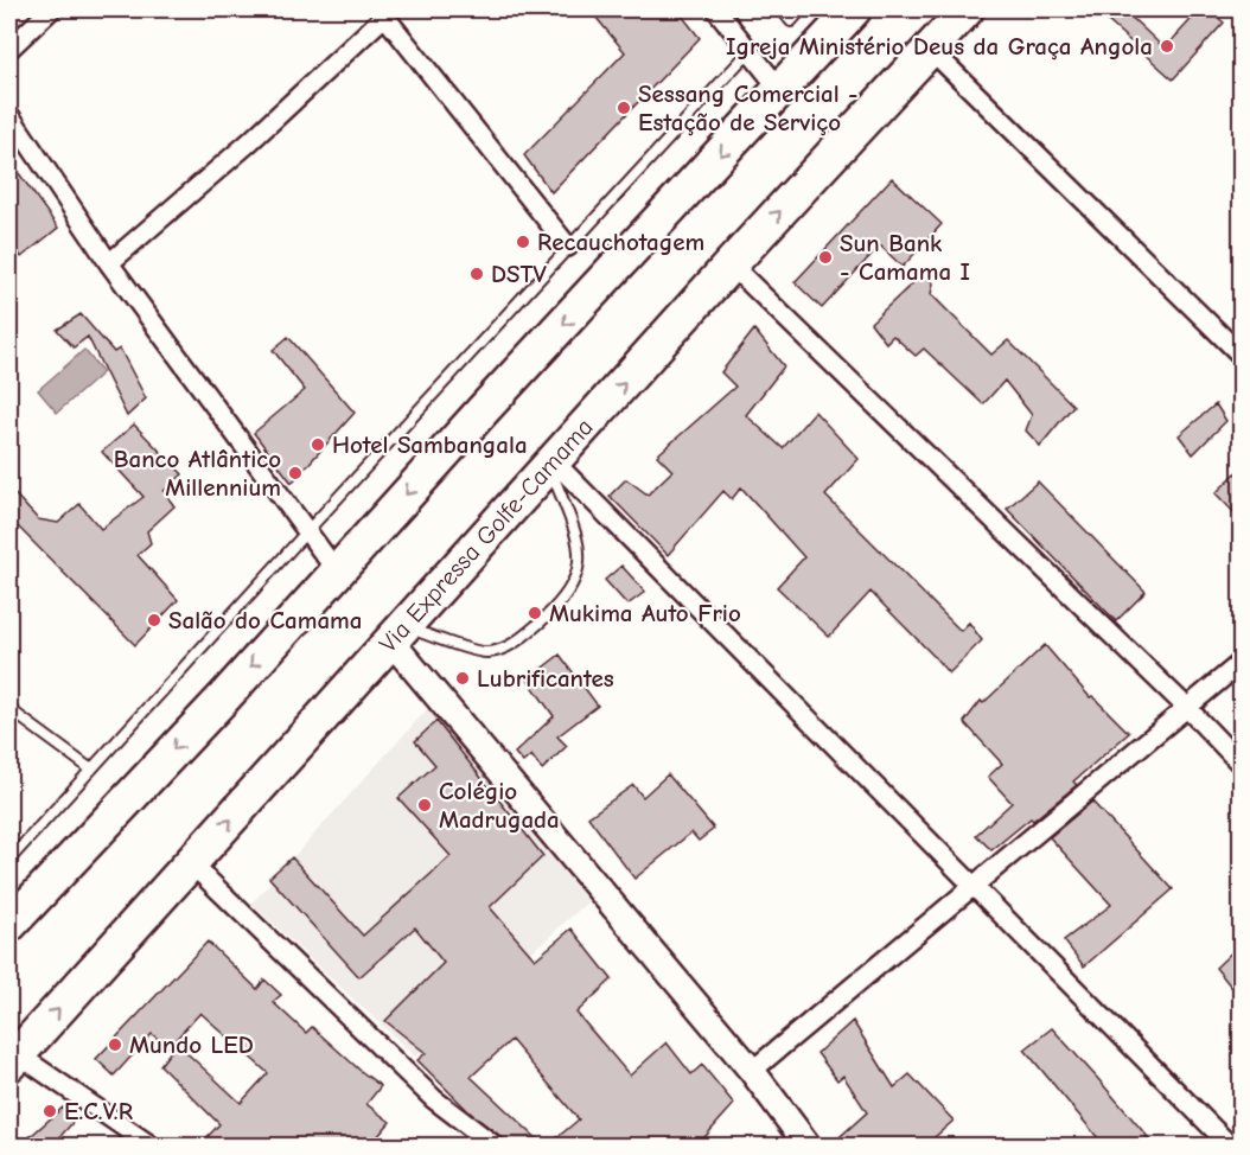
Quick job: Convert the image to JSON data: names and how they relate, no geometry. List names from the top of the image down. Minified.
{"streets":{"highway":["Via Expressa Golfe-Camama"]},"places":["Igreja Ministério Deus da Graça Angola","Sessang Comercial - Estação de Serviço","Recauchotagem","Sun Bank - Camama I","DSTV","Hotel Sambangala","Banco Atlântico Millennium","Mukima Auto Frio","Salão do Camama","Lubrificantes","Colégio Madrugada","Mundo LED","E.C.V.R"]}
